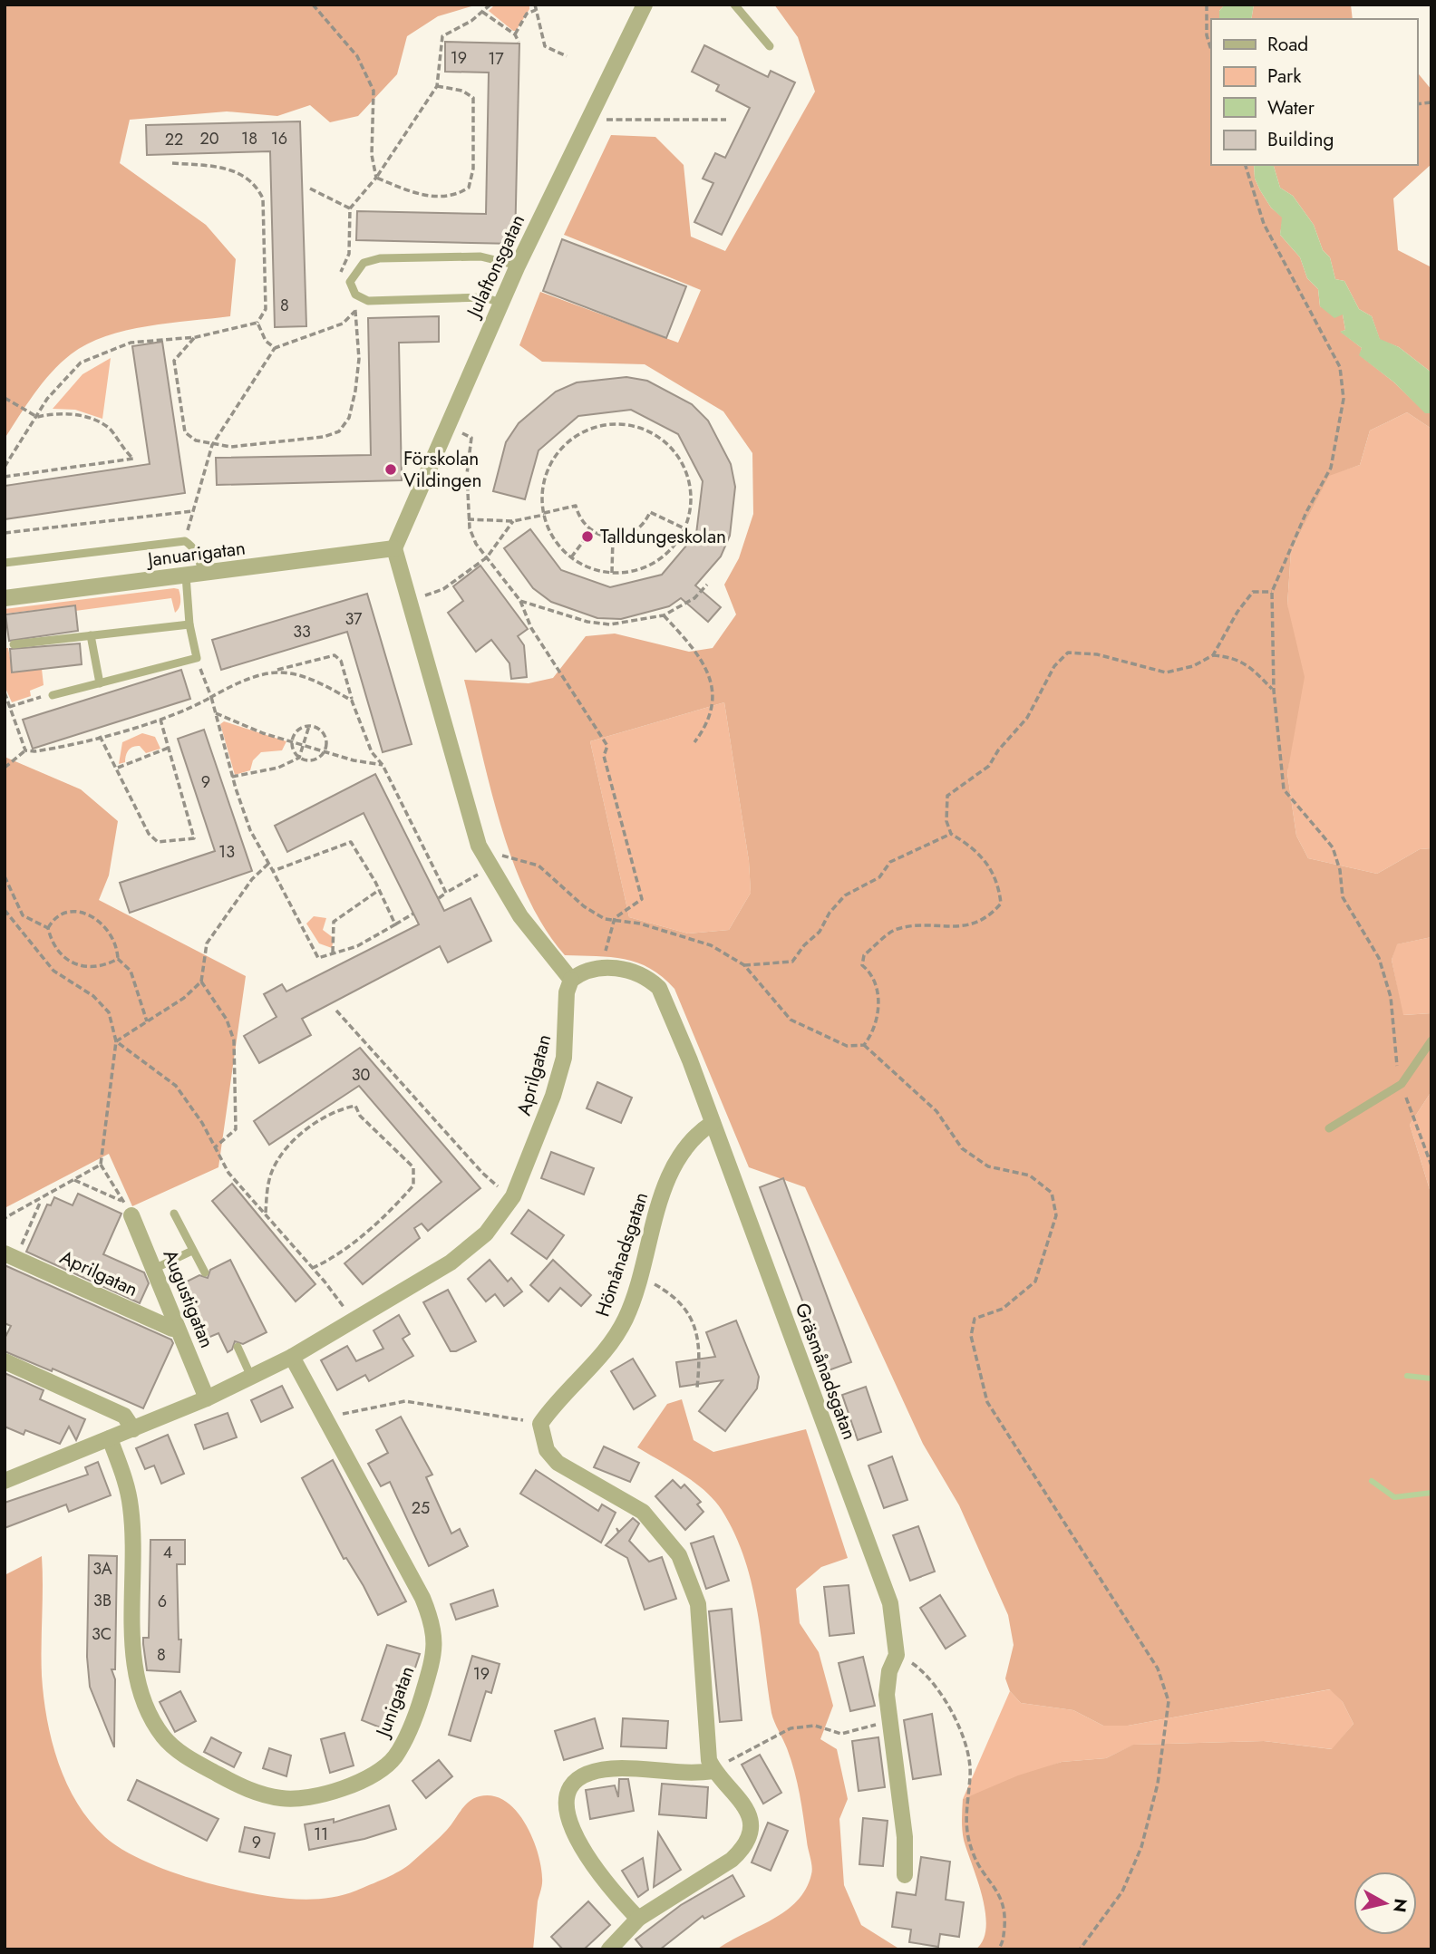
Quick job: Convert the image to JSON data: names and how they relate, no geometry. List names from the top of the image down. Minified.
{"streets":{"street":["Julaftonsgatan","Januarigatan","Aprilgatan","Hömånadsgatan","Augustigatan","Gräsmånadsgatan","Junigatan"]},"crossings":[["Julaftonsgatan","Januarigatan"],["Aprilgatan","Augustigatan"],["Aprilgatan","Gräsmånadsgatan"],["Aprilgatan","Junigatan"],["Hömånadsgatan","Gräsmånadsgatan"]],"places":["Förskolan Vildingen","Talldungeskolan"],"house_numbers":["19","17","20","18","16","22","8","37","33","9","13","30","25","4","3A","3B","6","3C","8","19","11","9"],"legend":["Road","Park","Water","Building"],"north":"right"}
